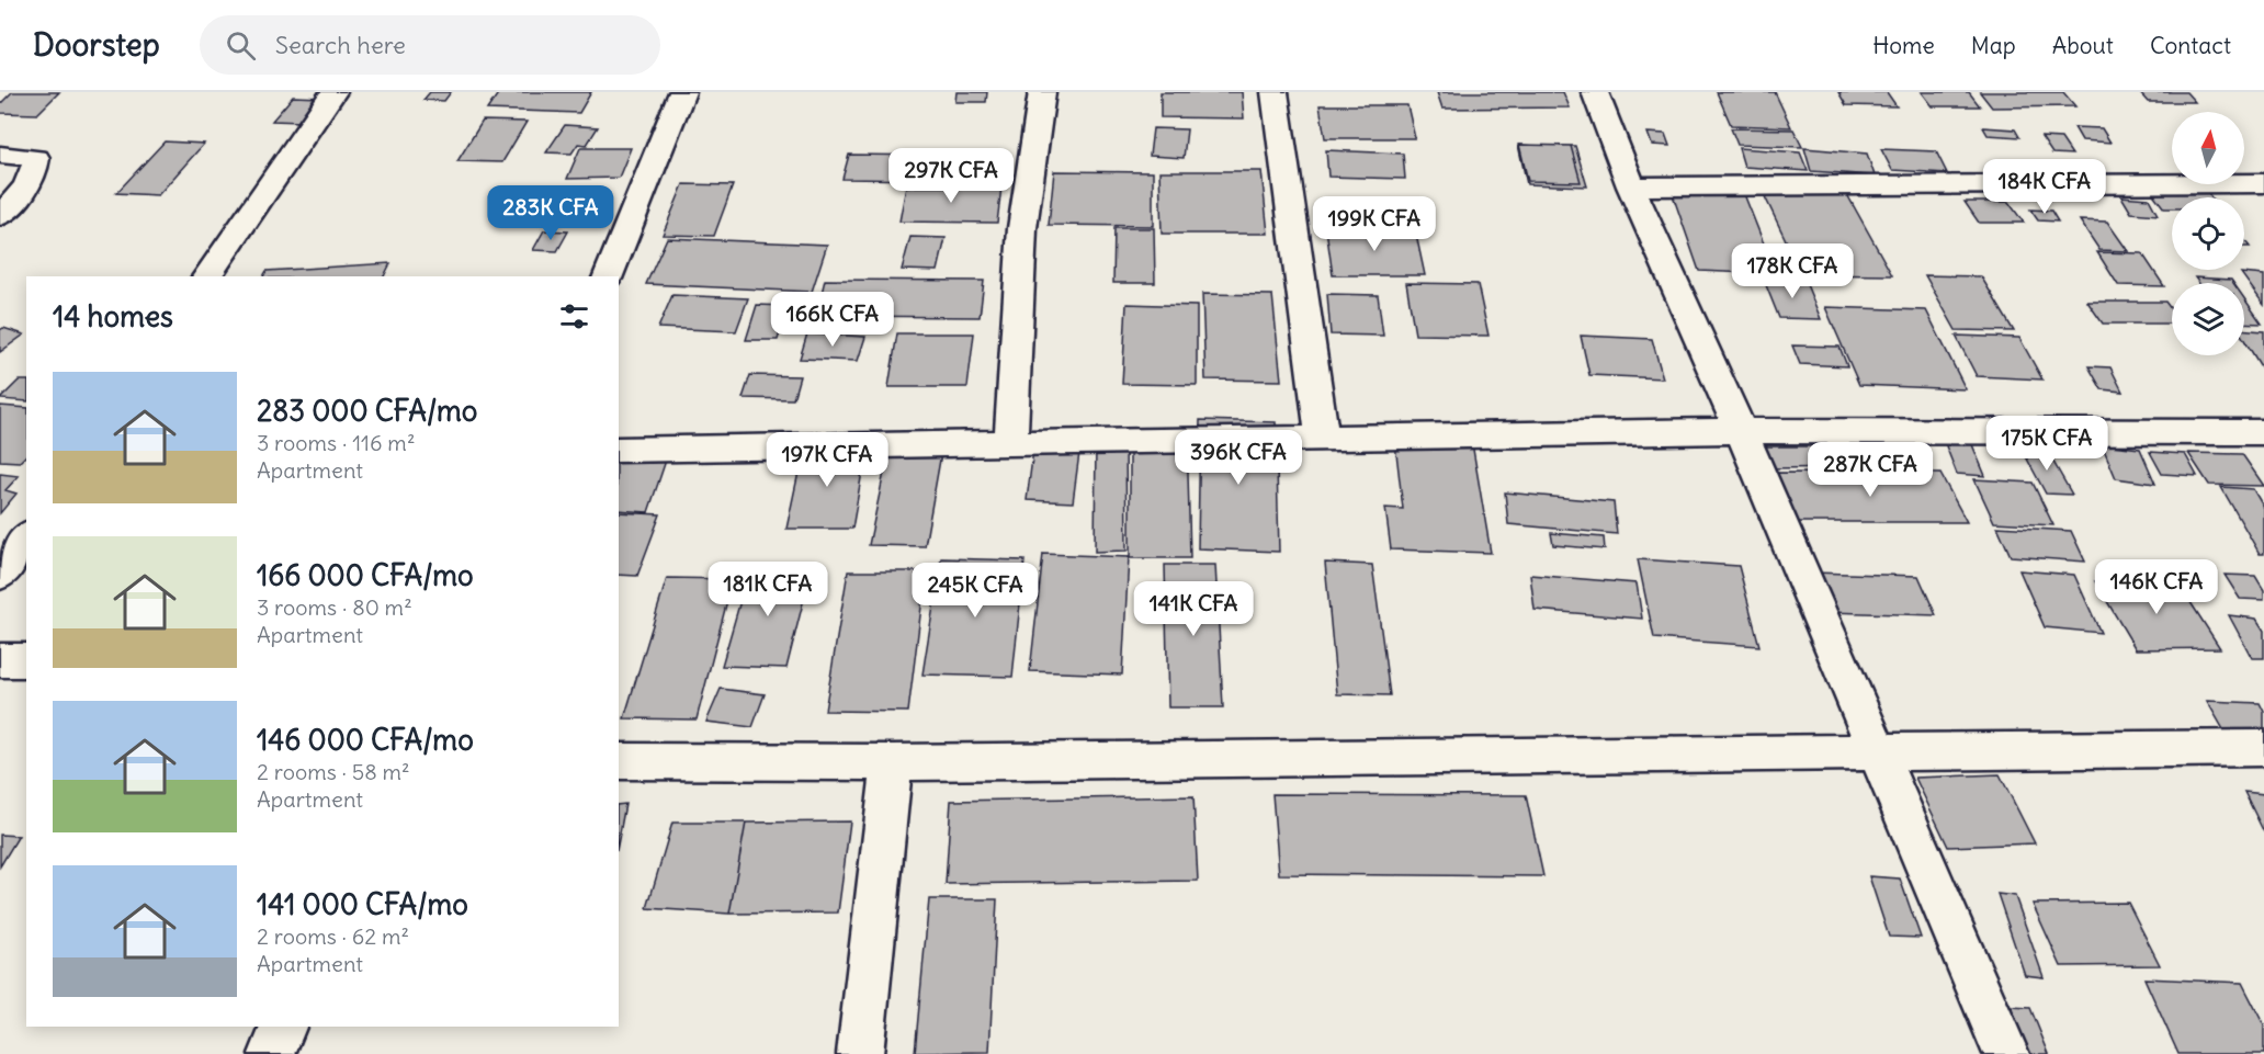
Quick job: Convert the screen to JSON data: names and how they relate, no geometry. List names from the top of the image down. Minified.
{"north":"top","page":{"header":"Doorstep","search":"Search here","nav":["Home","Map","About","Contact"],"price":["297K CFA","184K CFA","283K CFA","199K CFA","178K CFA","166K CFA","175K CFA","396K CFA","197K CFA","287K CFA","146K CFA","181K CFA","245K CFA","141K CFA"],"heading":"14 homes","list":[{"name":"283 000 CFA/mo","note":"3 rooms · 116 m² · Apartment"},{"name":"166 000 CFA/mo","note":"3 rooms · 80 m² · Apartment"},{"name":"146 000 CFA/mo","note":"2 rooms · 58 m² · Apartment"},{"name":"141 000 CFA/mo","note":"2 rooms · 62 m² · Apartment"}]}}
